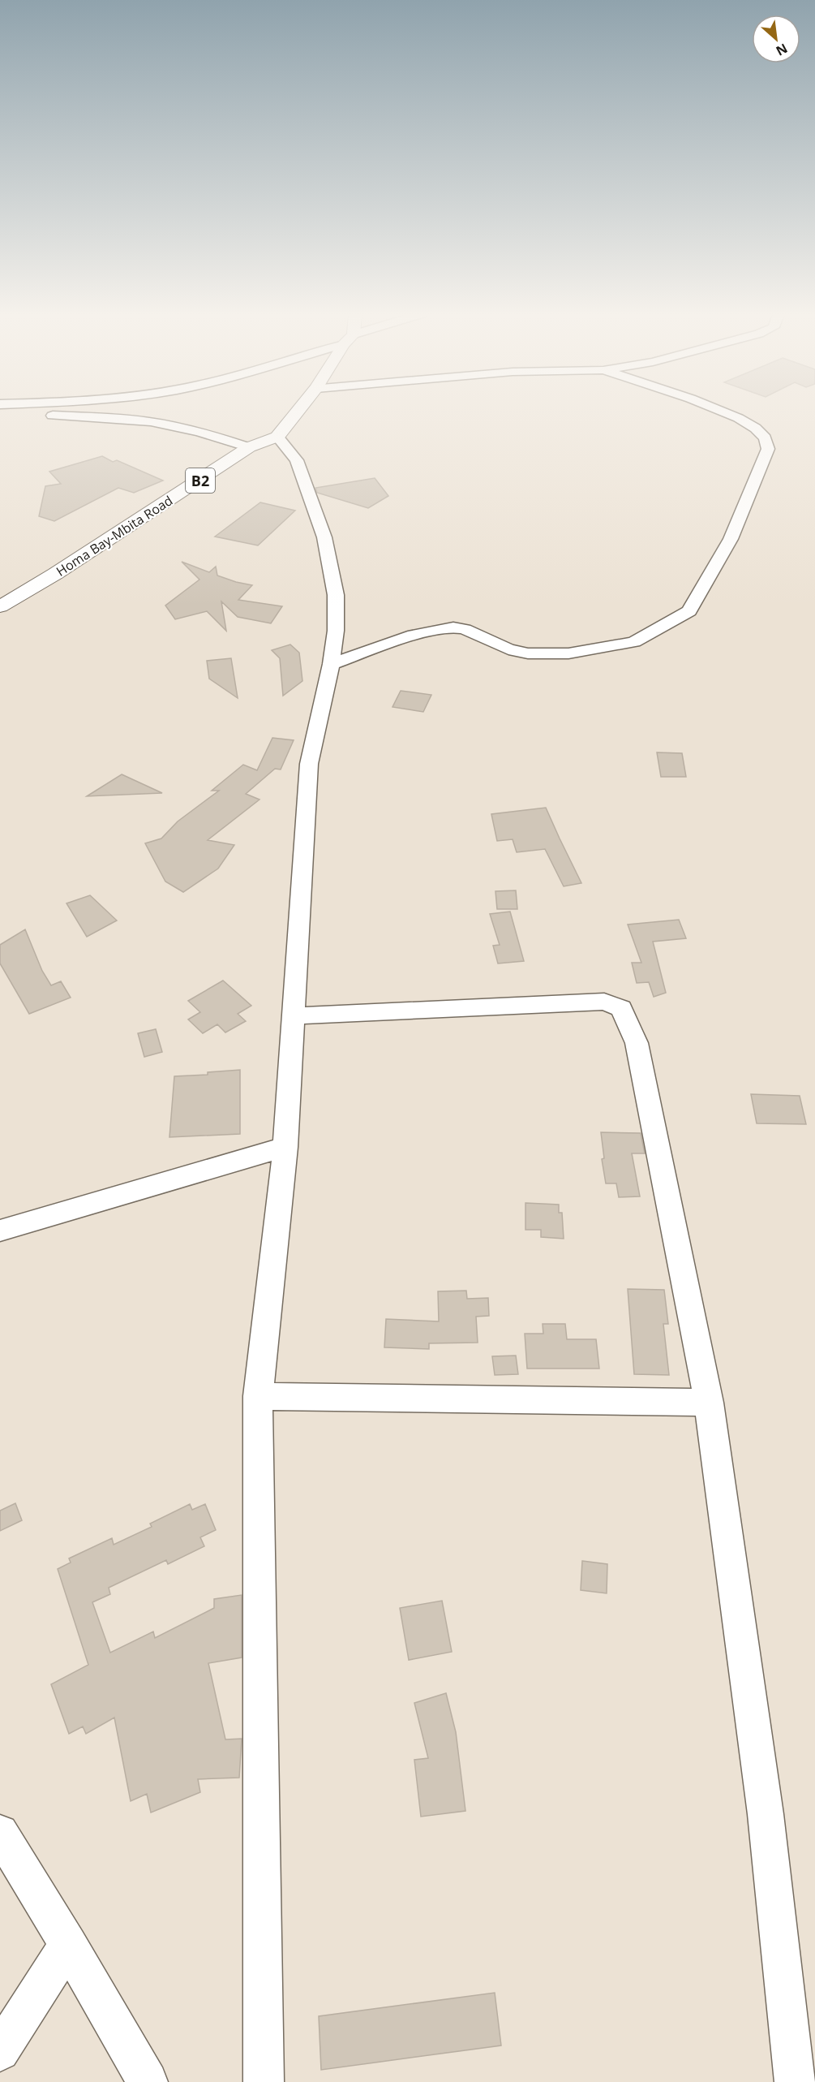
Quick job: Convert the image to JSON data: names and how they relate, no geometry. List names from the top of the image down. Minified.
{"streets":{"highway":["B2","Homa Bay-Mbita Road"]},"north":"bottom right"}
